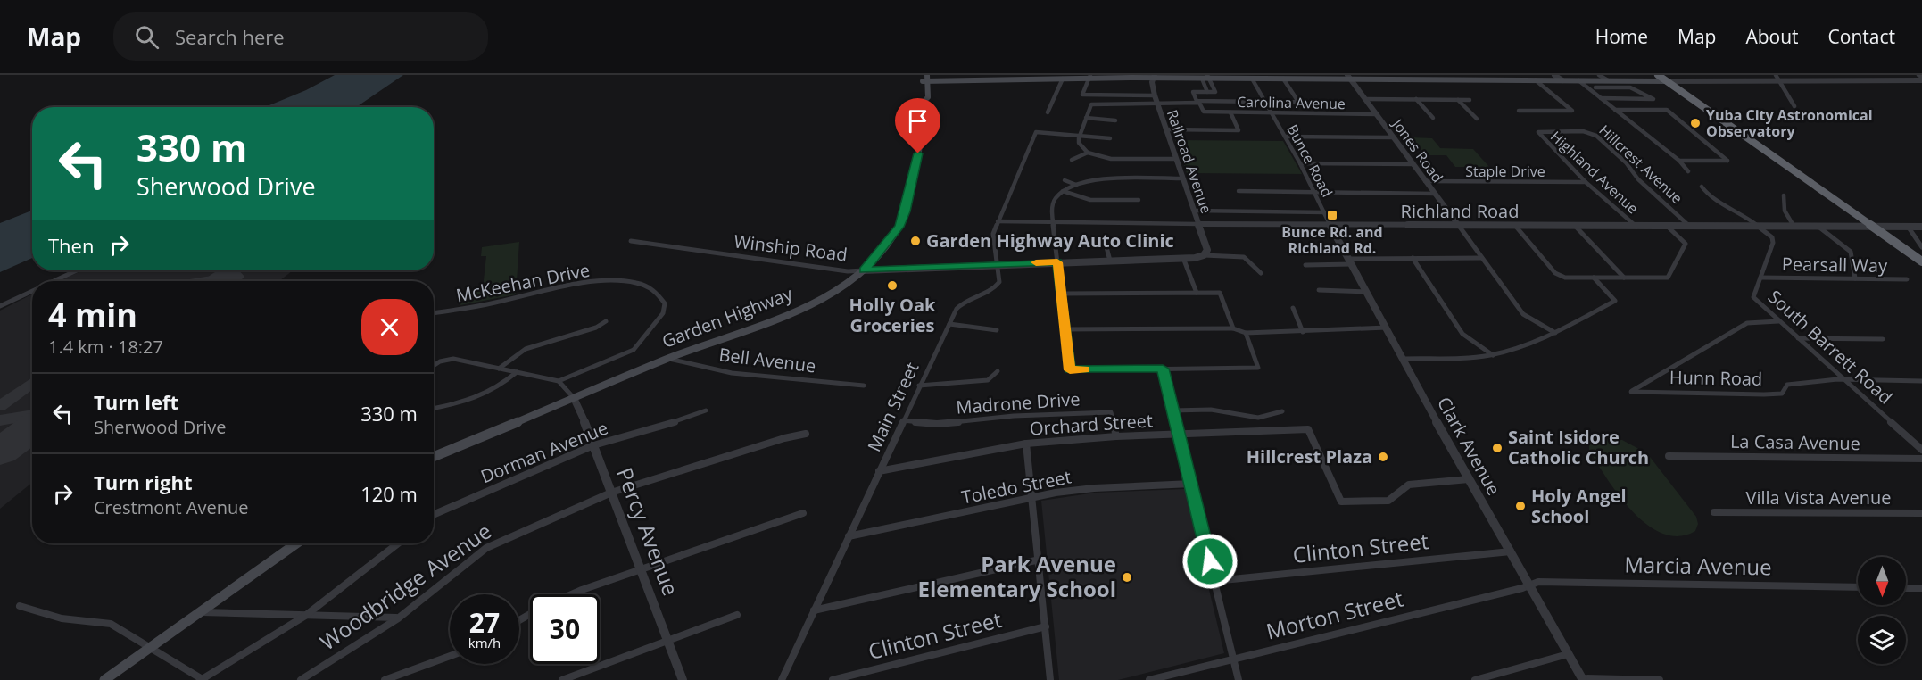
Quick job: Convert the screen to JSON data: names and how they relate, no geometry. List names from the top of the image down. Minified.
{"streets":{"main road":["Garden Highway"],"street":["Carolina Avenue","Jones Road","Bunce Road","Railroad Avenue","Hillcrest Avenue","Staple Drive","Highland Avenue","Richland Road","Winship Road","Pearsall Way","McKeehan Drive","South Barrett Road","Bell Avenue","Hunn Road","Madrone Drive","Main Street","Orchard Street","La Casa Avenue","Clark Avenue","Dorman Avenue","Toledo Street","Villa Vista Avenue","Percy Avenue","Clinton Street","Marcia Avenue","Woodbridge Avenue","Morton Street"]},"crossings":[["Carolina Avenue","Jones Road"],["Carolina Avenue","Bunce Road"],["Carolina Avenue","Railroad Avenue"],["Jones Road","Staple Drive"],["Jones Road","Richland Road"],["Bunce Road","Richland Road"],["Bunce Road","Clark Avenue"],["Railroad Avenue","Richland Road"],["Railroad Avenue","Winship Road"],["Hillcrest Avenue","Highland Avenue"],["Hillcrest Avenue","Richland Road"],["Staple Drive","Highland Avenue"],["Highland Avenue","Richland Road"],["Richland Road","South Barrett Road"],["Richland Road","Main Street"],["Richland Road","Clark Avenue"],["Winship Road","Garden Highway"],["Winship Road","Main Street"],["Pearsall Way","South Barrett Road"],["Garden Highway","Bell Avenue"],["Garden Highway","Percy Avenue"],["South Barrett Road","Hunn Road"],["Madrone Drive","Main Street"],["Madrone Drive","Orchard Street"],["Main Street","Orchard Street"],["Main Street","Toledo Street"],["Orchard Street","Clark Avenue"],["Clark Avenue","Clinton Street"],["Clark Avenue","Marcia Avenue"],["Clark Avenue","Morton Street"],["Dorman Avenue","Percy Avenue"],["Percy Avenue","Woodbridge Avenue"],["Marcia Avenue","Morton Street"]],"places":{"other":["Yuba City Astronomical Observatory","Garden Highway Auto Clinic","Holly Oak Groceries","Saint Isidore Catholic Church","Hillcrest Plaza","Holy Angel School","Park Avenue Elementary School"],"transit":["Bunce Rd. and Richland Rd."]},"north":"bottom","page":{"header":"Map","search":"Search here","nav":["Home","Map","About","Contact"],"turn":["330 m","Sherwood Drive"],"then":"Then","heading":["4 min","1.4 km · 18:27"],"list":[{"name":"Turn left","note":"Sherwood Drive","value":"330 m"},{"name":"Turn right","note":"Crestmont Avenue","value":"120 m"}],"speed":"27 km/h","limit":"30"}}
